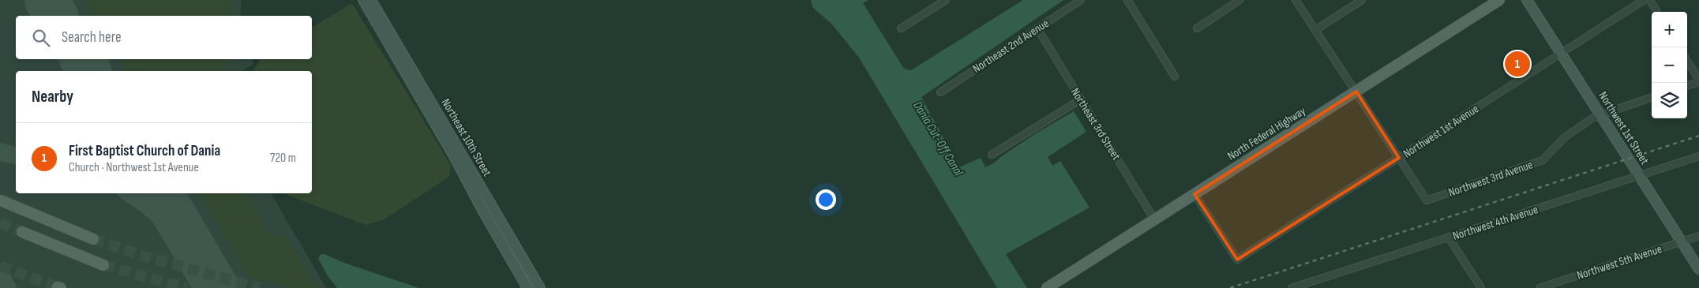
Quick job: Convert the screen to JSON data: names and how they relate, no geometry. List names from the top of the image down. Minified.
{"streets":{"main road":["North Federal Highway"],"street":["Northeast 2nd Avenue","Northeast 3rd Street","Northwest 1st Street","Northwest 1st Avenue","Northeast 10th Street","Northwest 3rd Avenue","Northwest 4th Avenue","Northwest 5th Avenue"]},"crossings":[["Northeast 2nd Avenue","Northeast 3rd Street"],["Northeast 3rd Street","North Federal Highway"],["Northwest 1st Street","Northwest 1st Avenue"],["Northwest 1st Street","Northwest 3rd Avenue"],["Northwest 1st Street","Northwest 4th Avenue"],["Northwest 1st Street","Northwest 5th Avenue"],["Northwest 1st Avenue","North Federal Highway"],["Northwest 1st Avenue","Northwest 3rd Avenue"]],"water":["Dania Cut-Off Canal"],"page":{"map_buttons":["+","−"],"search":"Search here","pins":"1","heading":"Nearby","list":[{"mark":"1","name":"First Baptist Church of Dania","note":"Church · Northwest 1st Avenue","value":"720 m"}]}}
